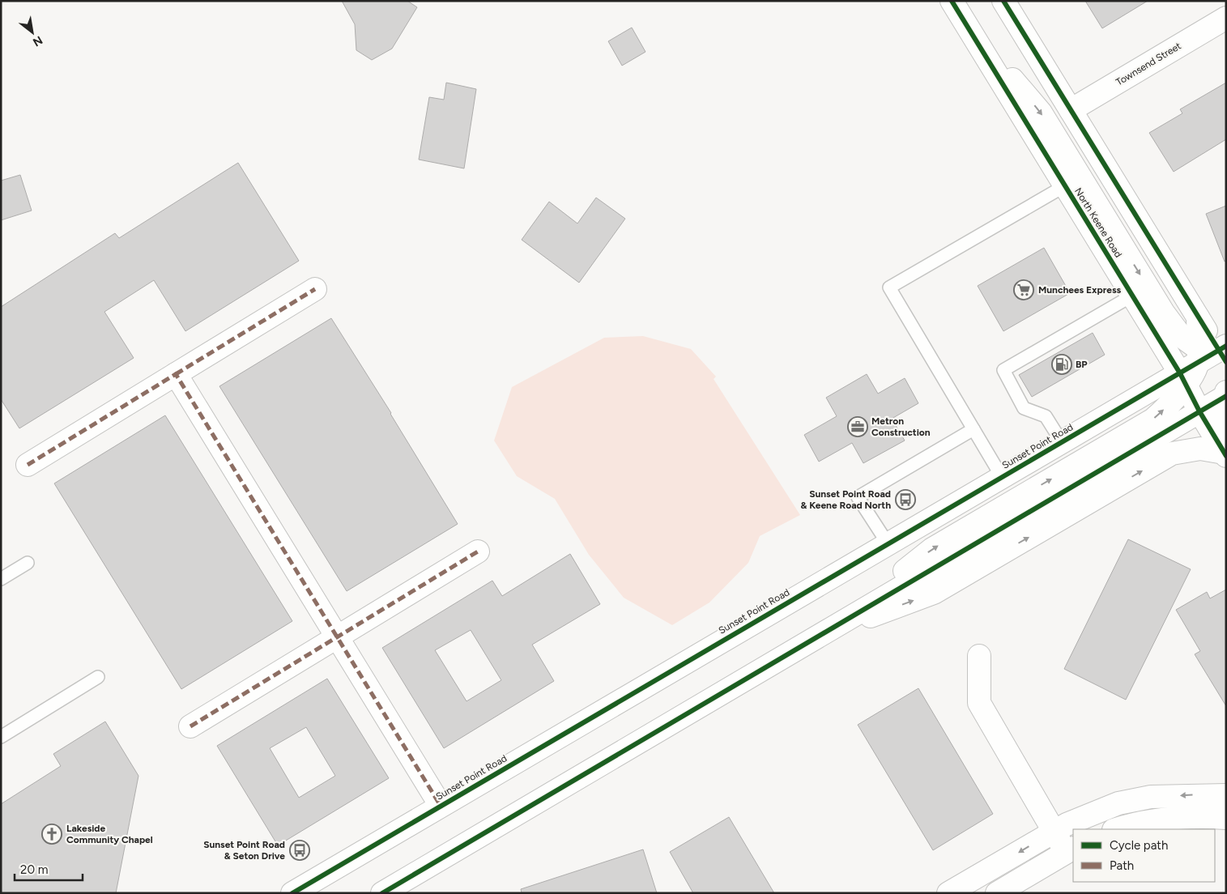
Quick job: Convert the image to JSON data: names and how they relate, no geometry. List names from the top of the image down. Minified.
{"streets":{"main road":["Townsend Street","North Keene Road","Sunset Point Road"]},"crossings":[["North Keene Road","Sunset Point Road"]],"places":{"supermarket":["Munchees Express"],"fuel station":["BP"],"office":["Metron Construction"],"bus stop":["Sunset Point Road & Keene Road North","Sunset Point Road & Seton Drive"],"church":["Lakeside Community Chapel"]},"legend":["Cycle path","Path"],"scale_bar":"20 m","north":"bottom right"}
